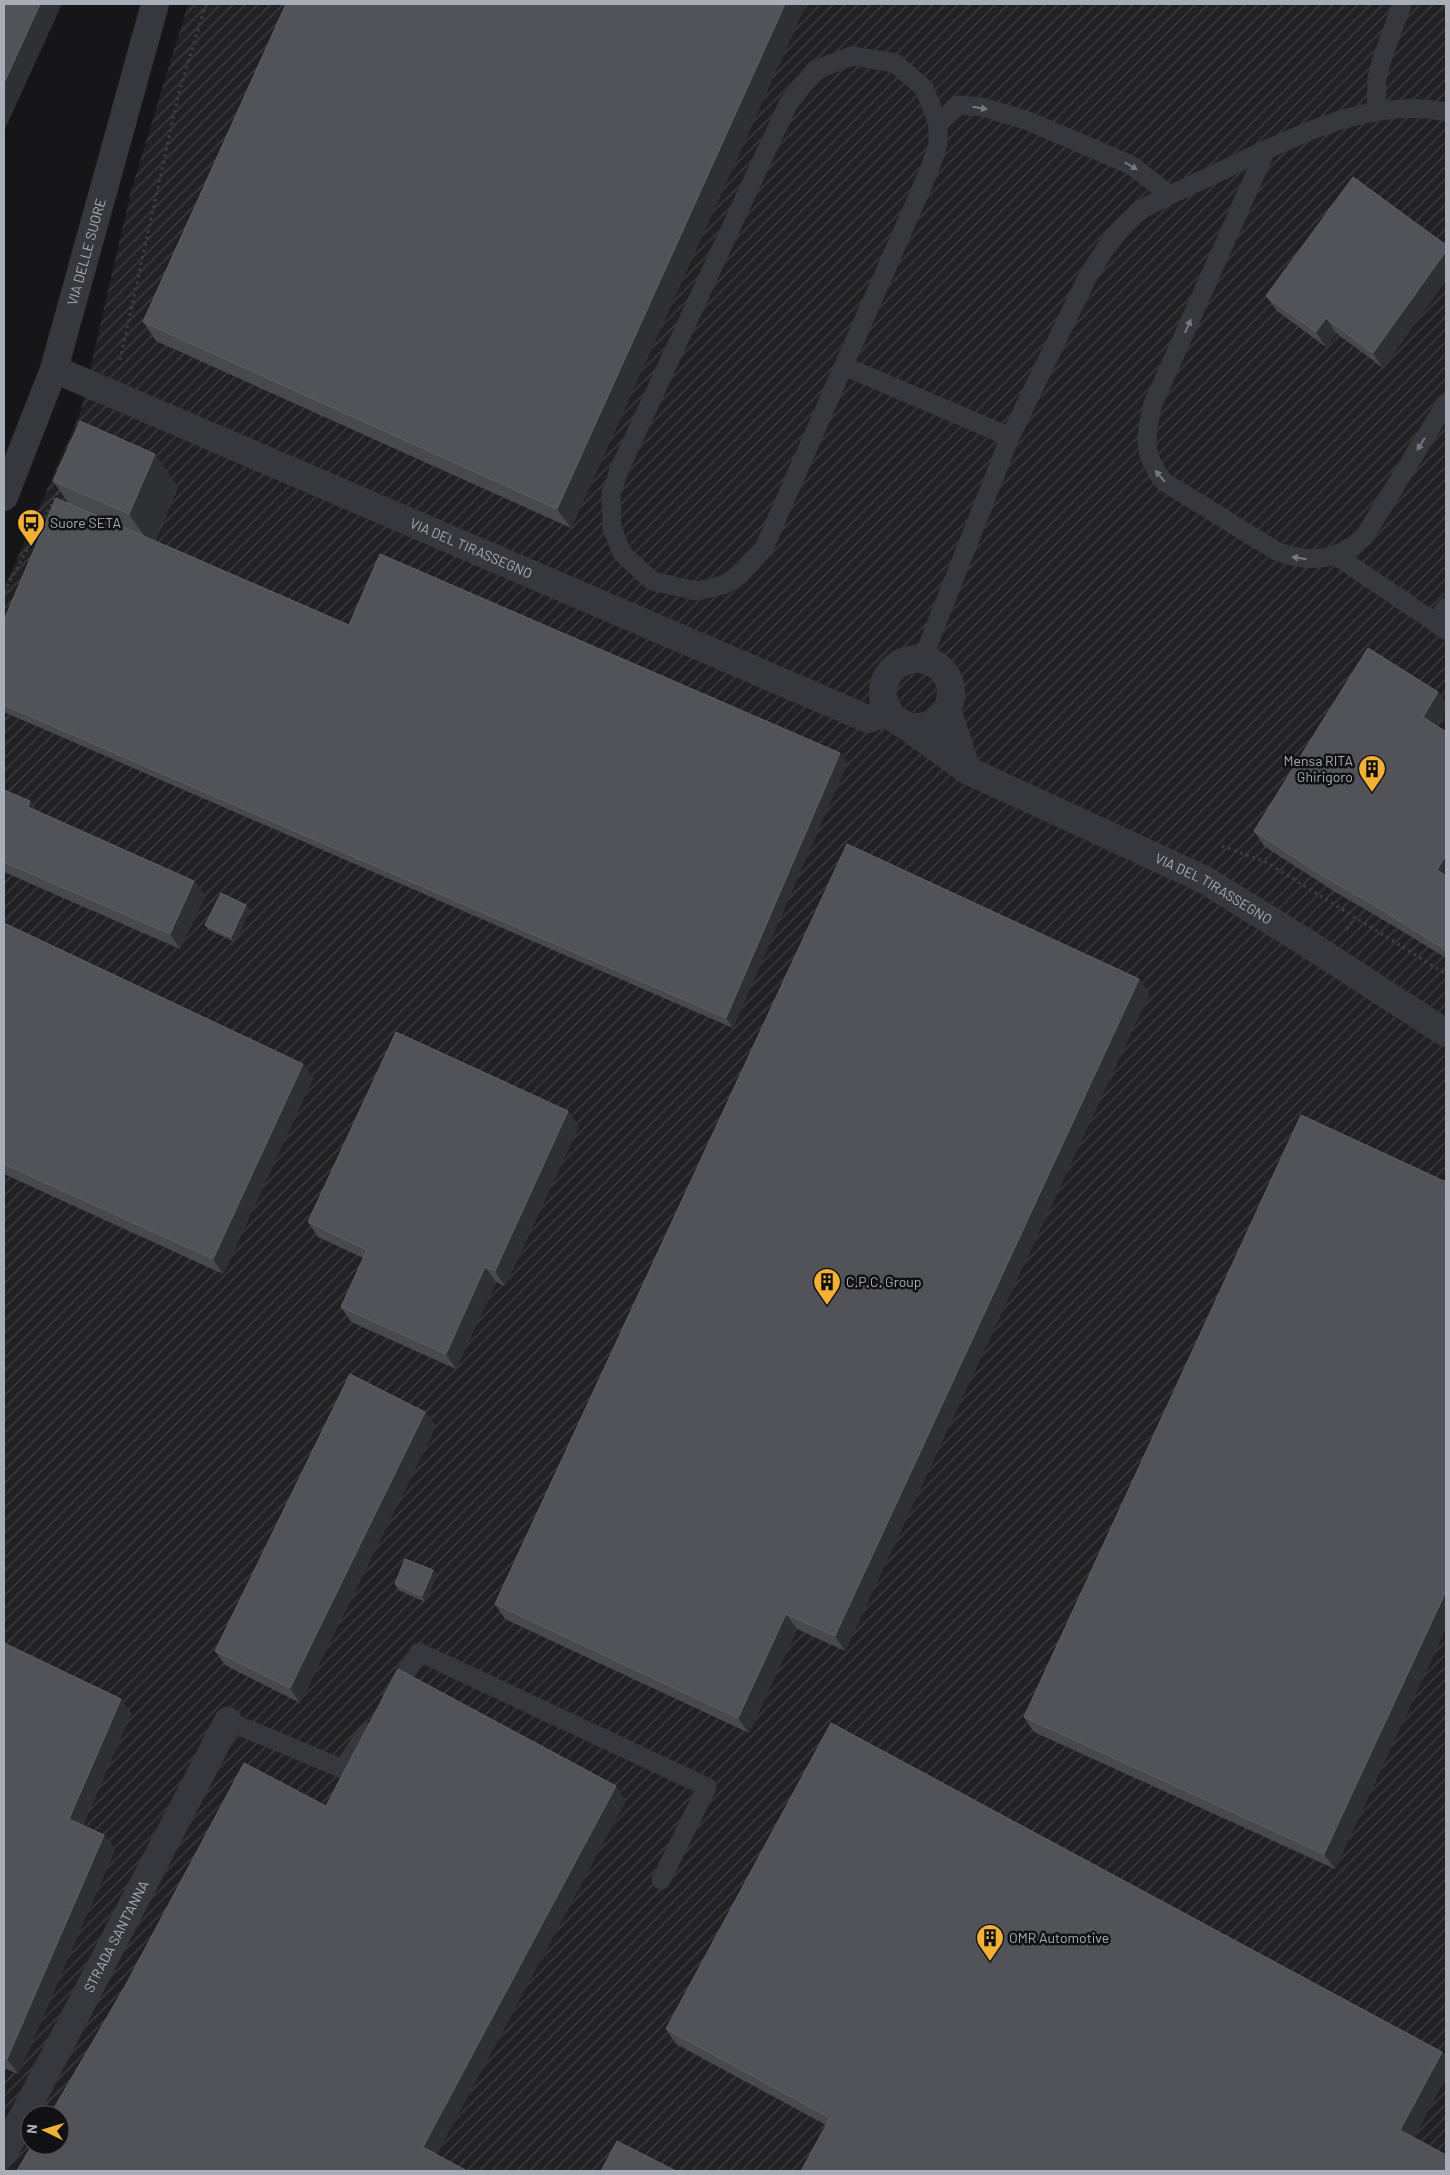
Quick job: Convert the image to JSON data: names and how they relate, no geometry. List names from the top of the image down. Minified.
{"streets":{"street":["VIA DELLE SUORE","VIA DEL TIRASSEGNO","STRADA SANT'ANNA"]},"crossings":[["VIA DELLE SUORE","VIA DEL TIRASSEGNO"]],"places":{"bus stop":["Suore SETA"],"building":["Mensa RITA Ghirigoro","C.P.C. Group","OMR Automotive"]},"north":"left"}
